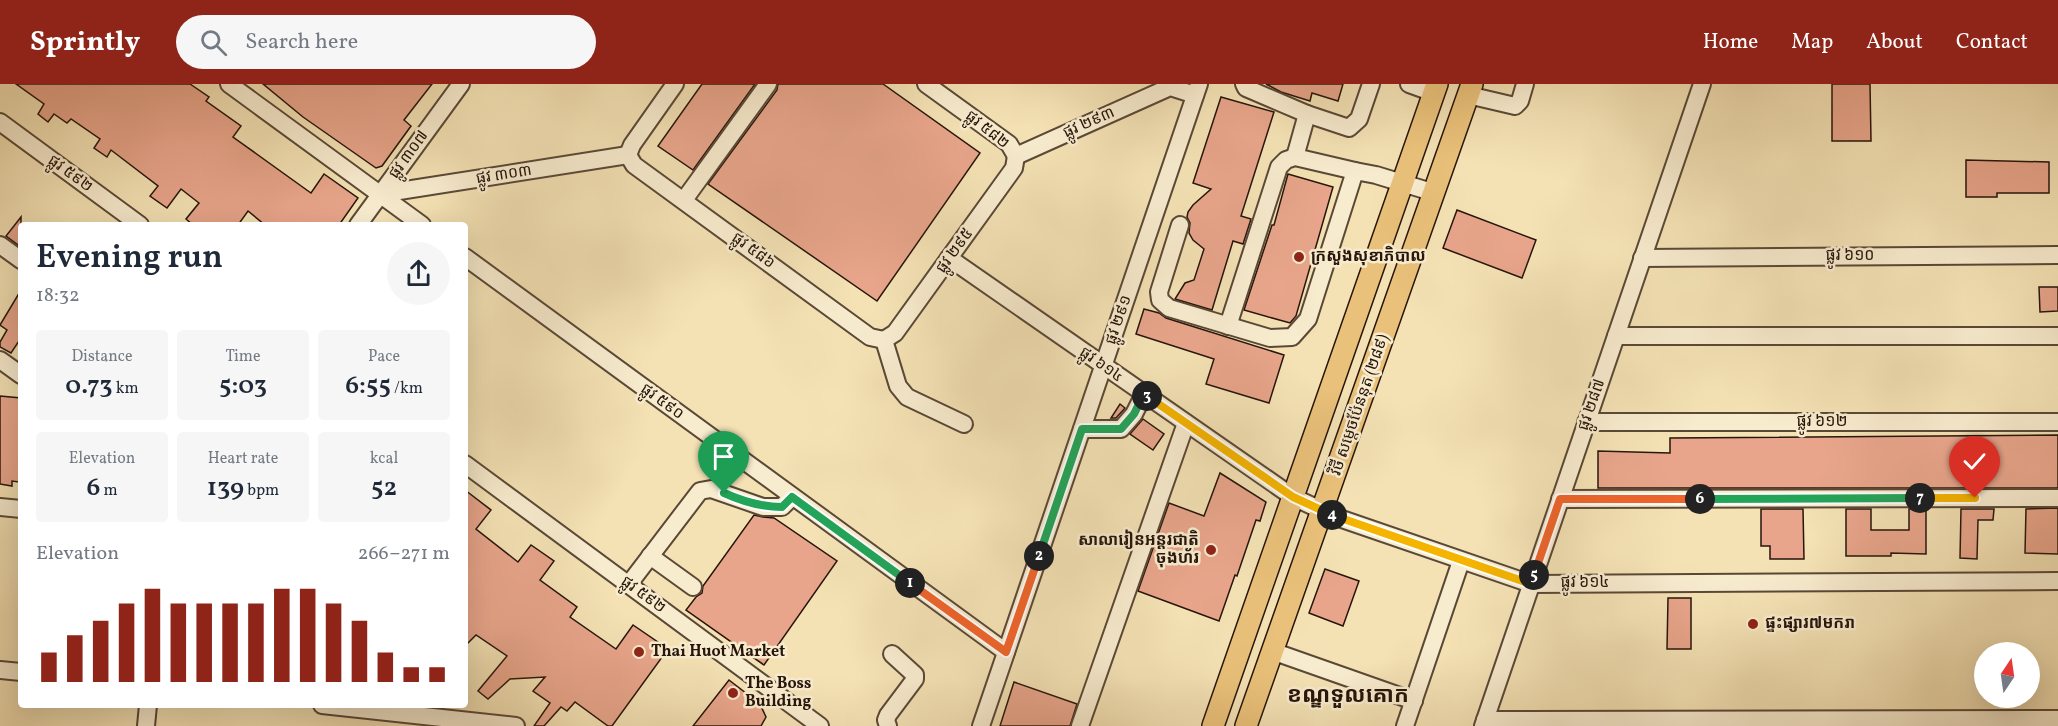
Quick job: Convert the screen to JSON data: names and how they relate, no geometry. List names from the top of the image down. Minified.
{"streets":{"main road":["វិថី សម្តេចប៉ែននុត (២៨៩)"],"street":["ផ្លូវ ២៩៣","ផ្លូវ ៥៨២","ផ្លូវ ៣០៧","ផ្លូវ ៥៩២","ផ្លូវ ៣០៣","ផ្លូវ ៥៨៦","ផ្លូវ ២៩៥","ផ្លូវ ៦១០","ផ្លូវ ២៩១","ផ្លូវ ៦១៤","ផ្លូវ ៥៩០","ផ្លូវ ២៨៧","ផ្លូវ ៦១២"]},"crossings":[["ផ្លូវ ២៩៣","ផ្លូវ ៥៨២"],["ផ្លូវ ២៩៣","ផ្លូវ ២៩៥"],["ផ្លូវ ២៩៣","ផ្លូវ ២៩១"],["ផ្លូវ ៥៨២","ផ្លូវ ២៩៥"],["ផ្លូវ ៣០៧","ផ្លូវ ៣០៣"],["ផ្លូវ ៣០៣","ផ្លូវ ៥៨៦"],["ផ្លូវ ៥៨៦","ផ្លូវ ២៩៥"],["ផ្លូវ ២៩៥","ផ្លូវ ៦១៤"],["ផ្លូវ ៦១០","ផ្លូវ ២៨៧"],["ផ្លូវ ២៩១","ផ្លូវ ៦១៤"],["ផ្លូវ ២៩១","ផ្លូវ ៥៩០"],["ផ្លូវ ៦១៤","វិថី សម្តេចប៉ែននុត (២៨៩)"],["ផ្លូវ ៦១៤","ផ្លូវ ២៨៧"],["ផ្លូវ ២៨៧","ផ្លូវ ៦១២"]],"districts":["ខណ្ឌទួលគោក"],"places":["ក្រសួងសុខាភិបាល","សាលារៀនអន្តរជាតិ ចុងហ័រ","ផ្ទះផ្សារ៧មករា","Thai Huot Market","The Boss Building"],"north":"top","page":{"header":"Sprintly","search":"Search here","nav":["Home","Map","About","Contact"],"heading":["Evening run","18:32"],"stats":[["Distance","0.73 km"],["Time","5:03"],["Pace","6:55 /km"],["Elevation","6 m"],["Heart rate","139 bpm"],["kcal","52"]],"pins":["3","7","6","4","2","5","1"],"chart":["Elevation","266–271 m"]}}
